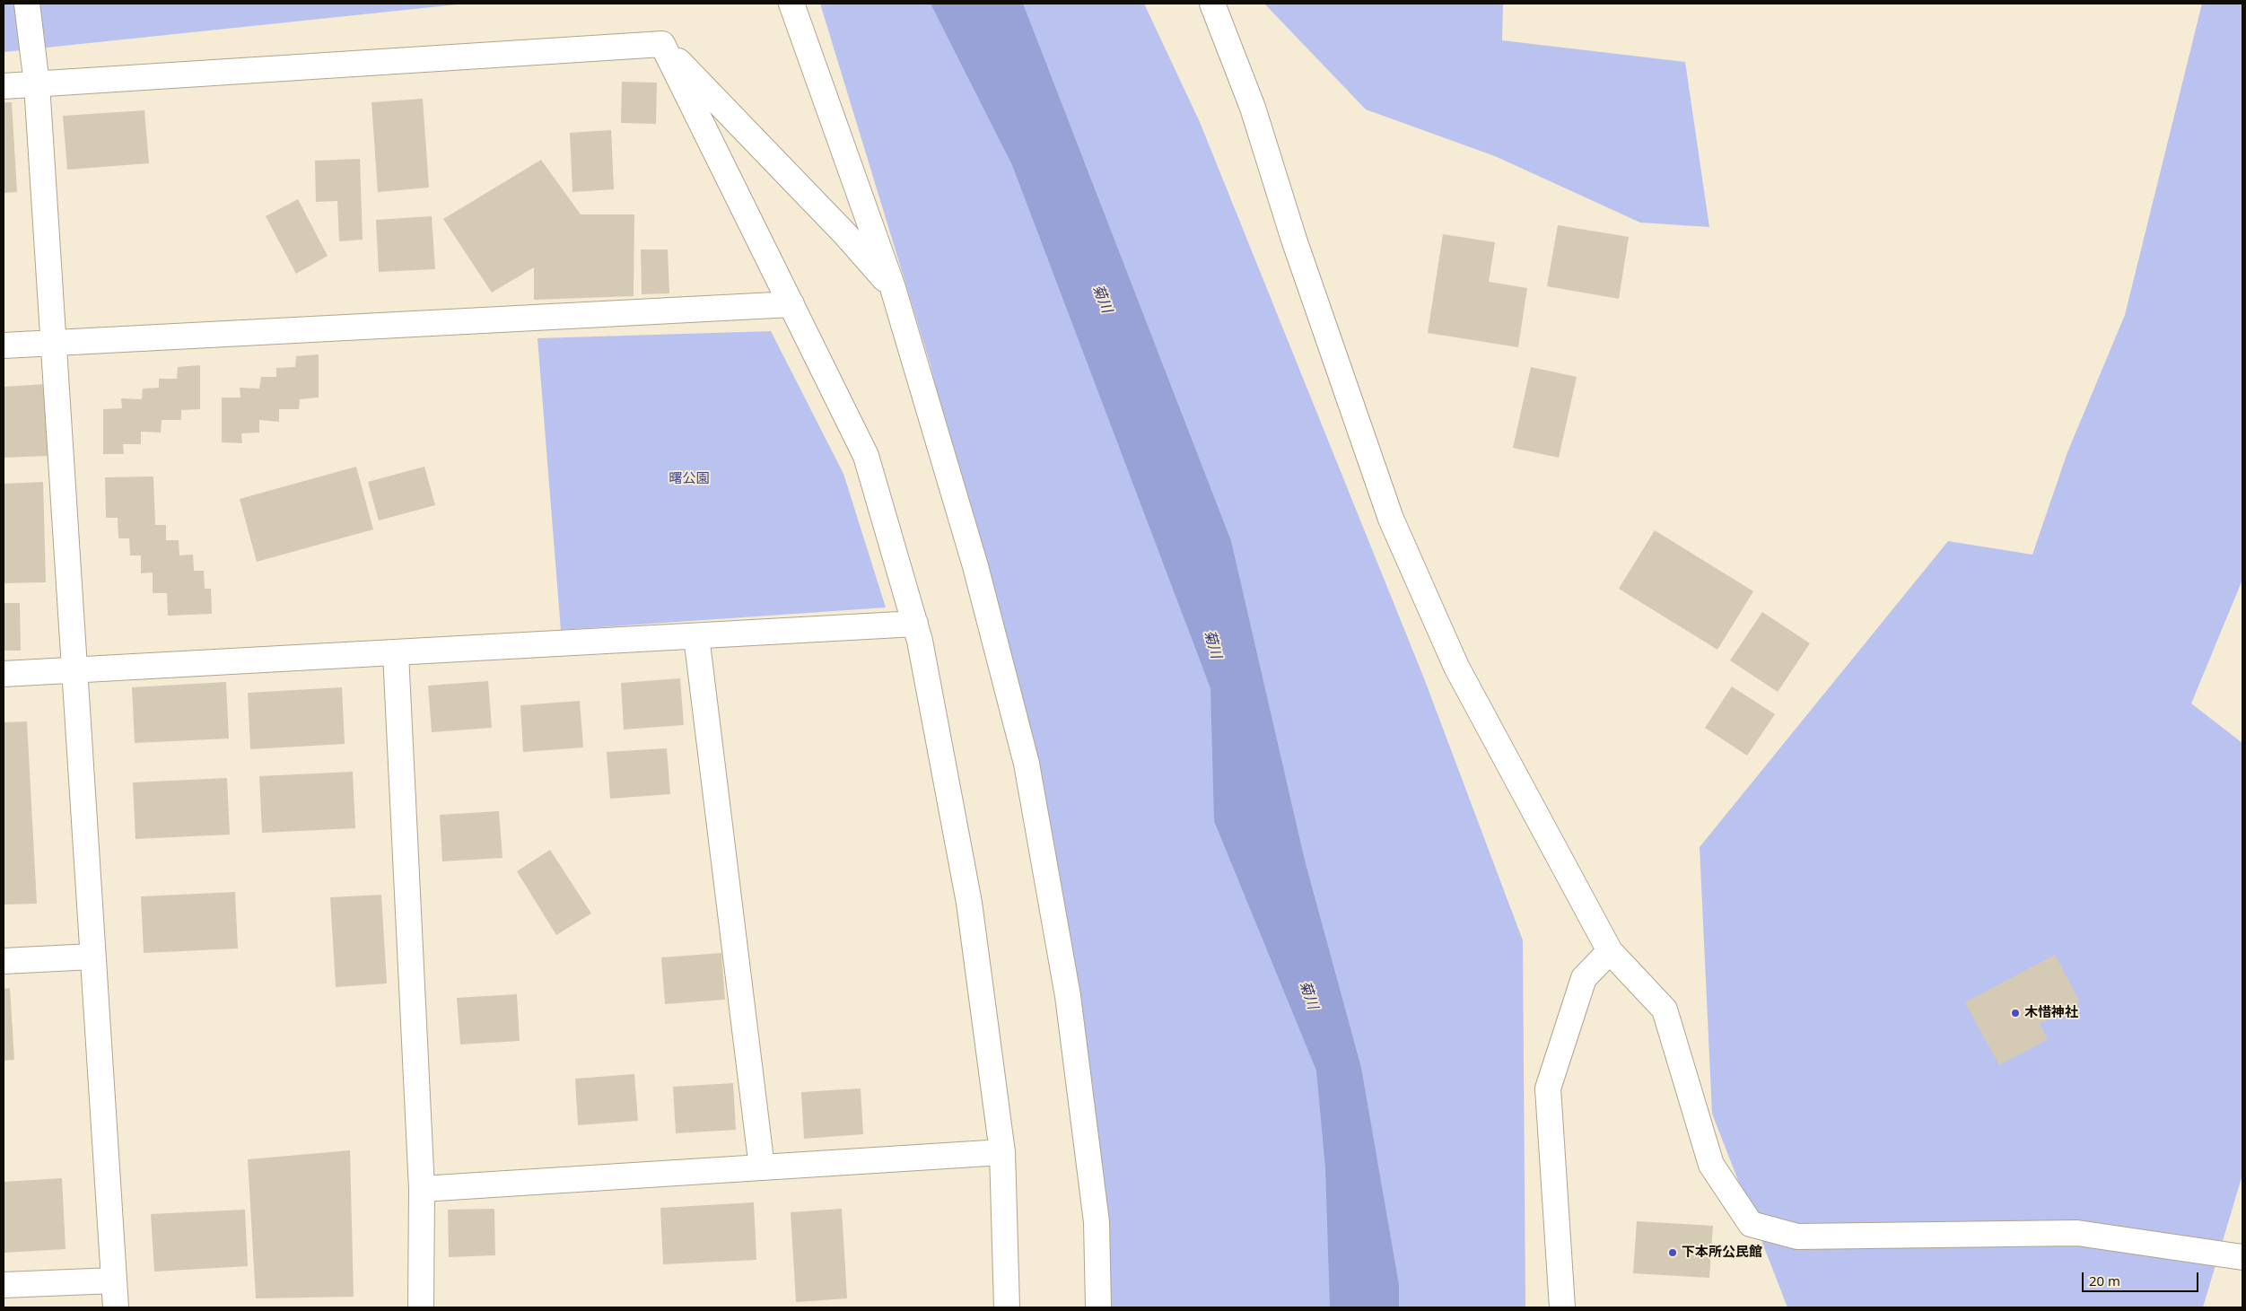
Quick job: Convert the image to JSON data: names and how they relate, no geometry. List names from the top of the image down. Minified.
{"water":["菊川"],"parks":["曙公園"],"places":["木惜神社","下本所公民館"],"scale_bar":"20 m"}
